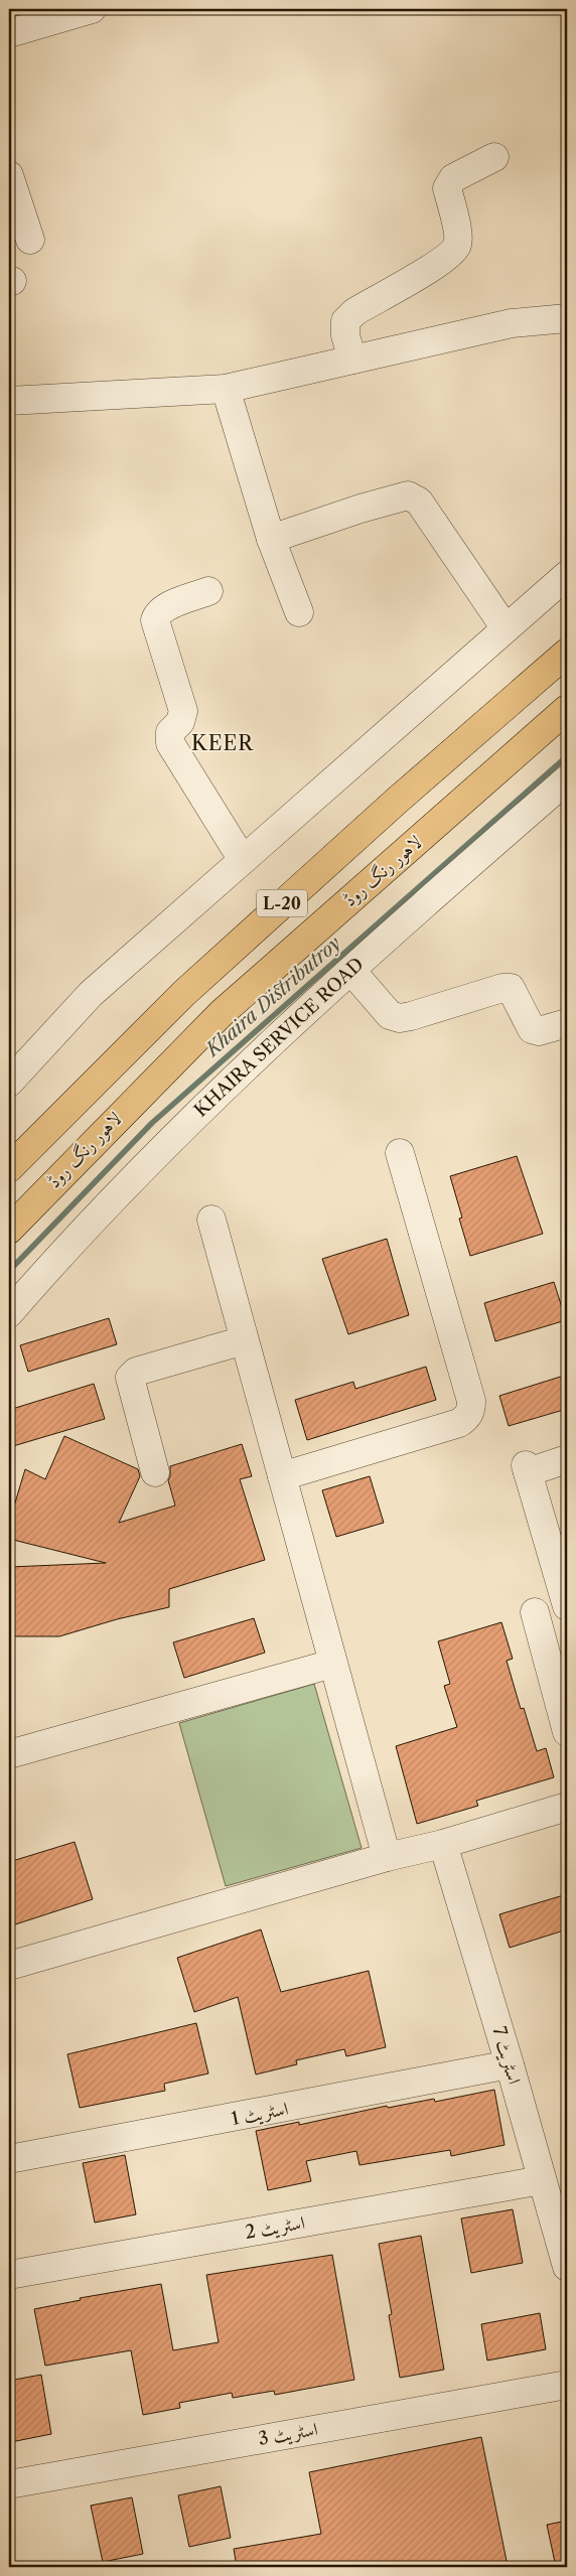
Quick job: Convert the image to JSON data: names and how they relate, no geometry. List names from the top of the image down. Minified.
{"streets":{"highway":["لاہور رنگ روڈ","L-20"],"street":["KHAIRA SERVICE ROAD","اسٹریٹ 7","اسٹریٹ 1","اسٹریٹ 2","اسٹریٹ 3"]},"crossings":[["اسٹریٹ 7","اسٹریٹ 1"],["اسٹریٹ 7","اسٹریٹ 2"]],"districts":["KEER"],"water":["Khaira Distributroy"]}
